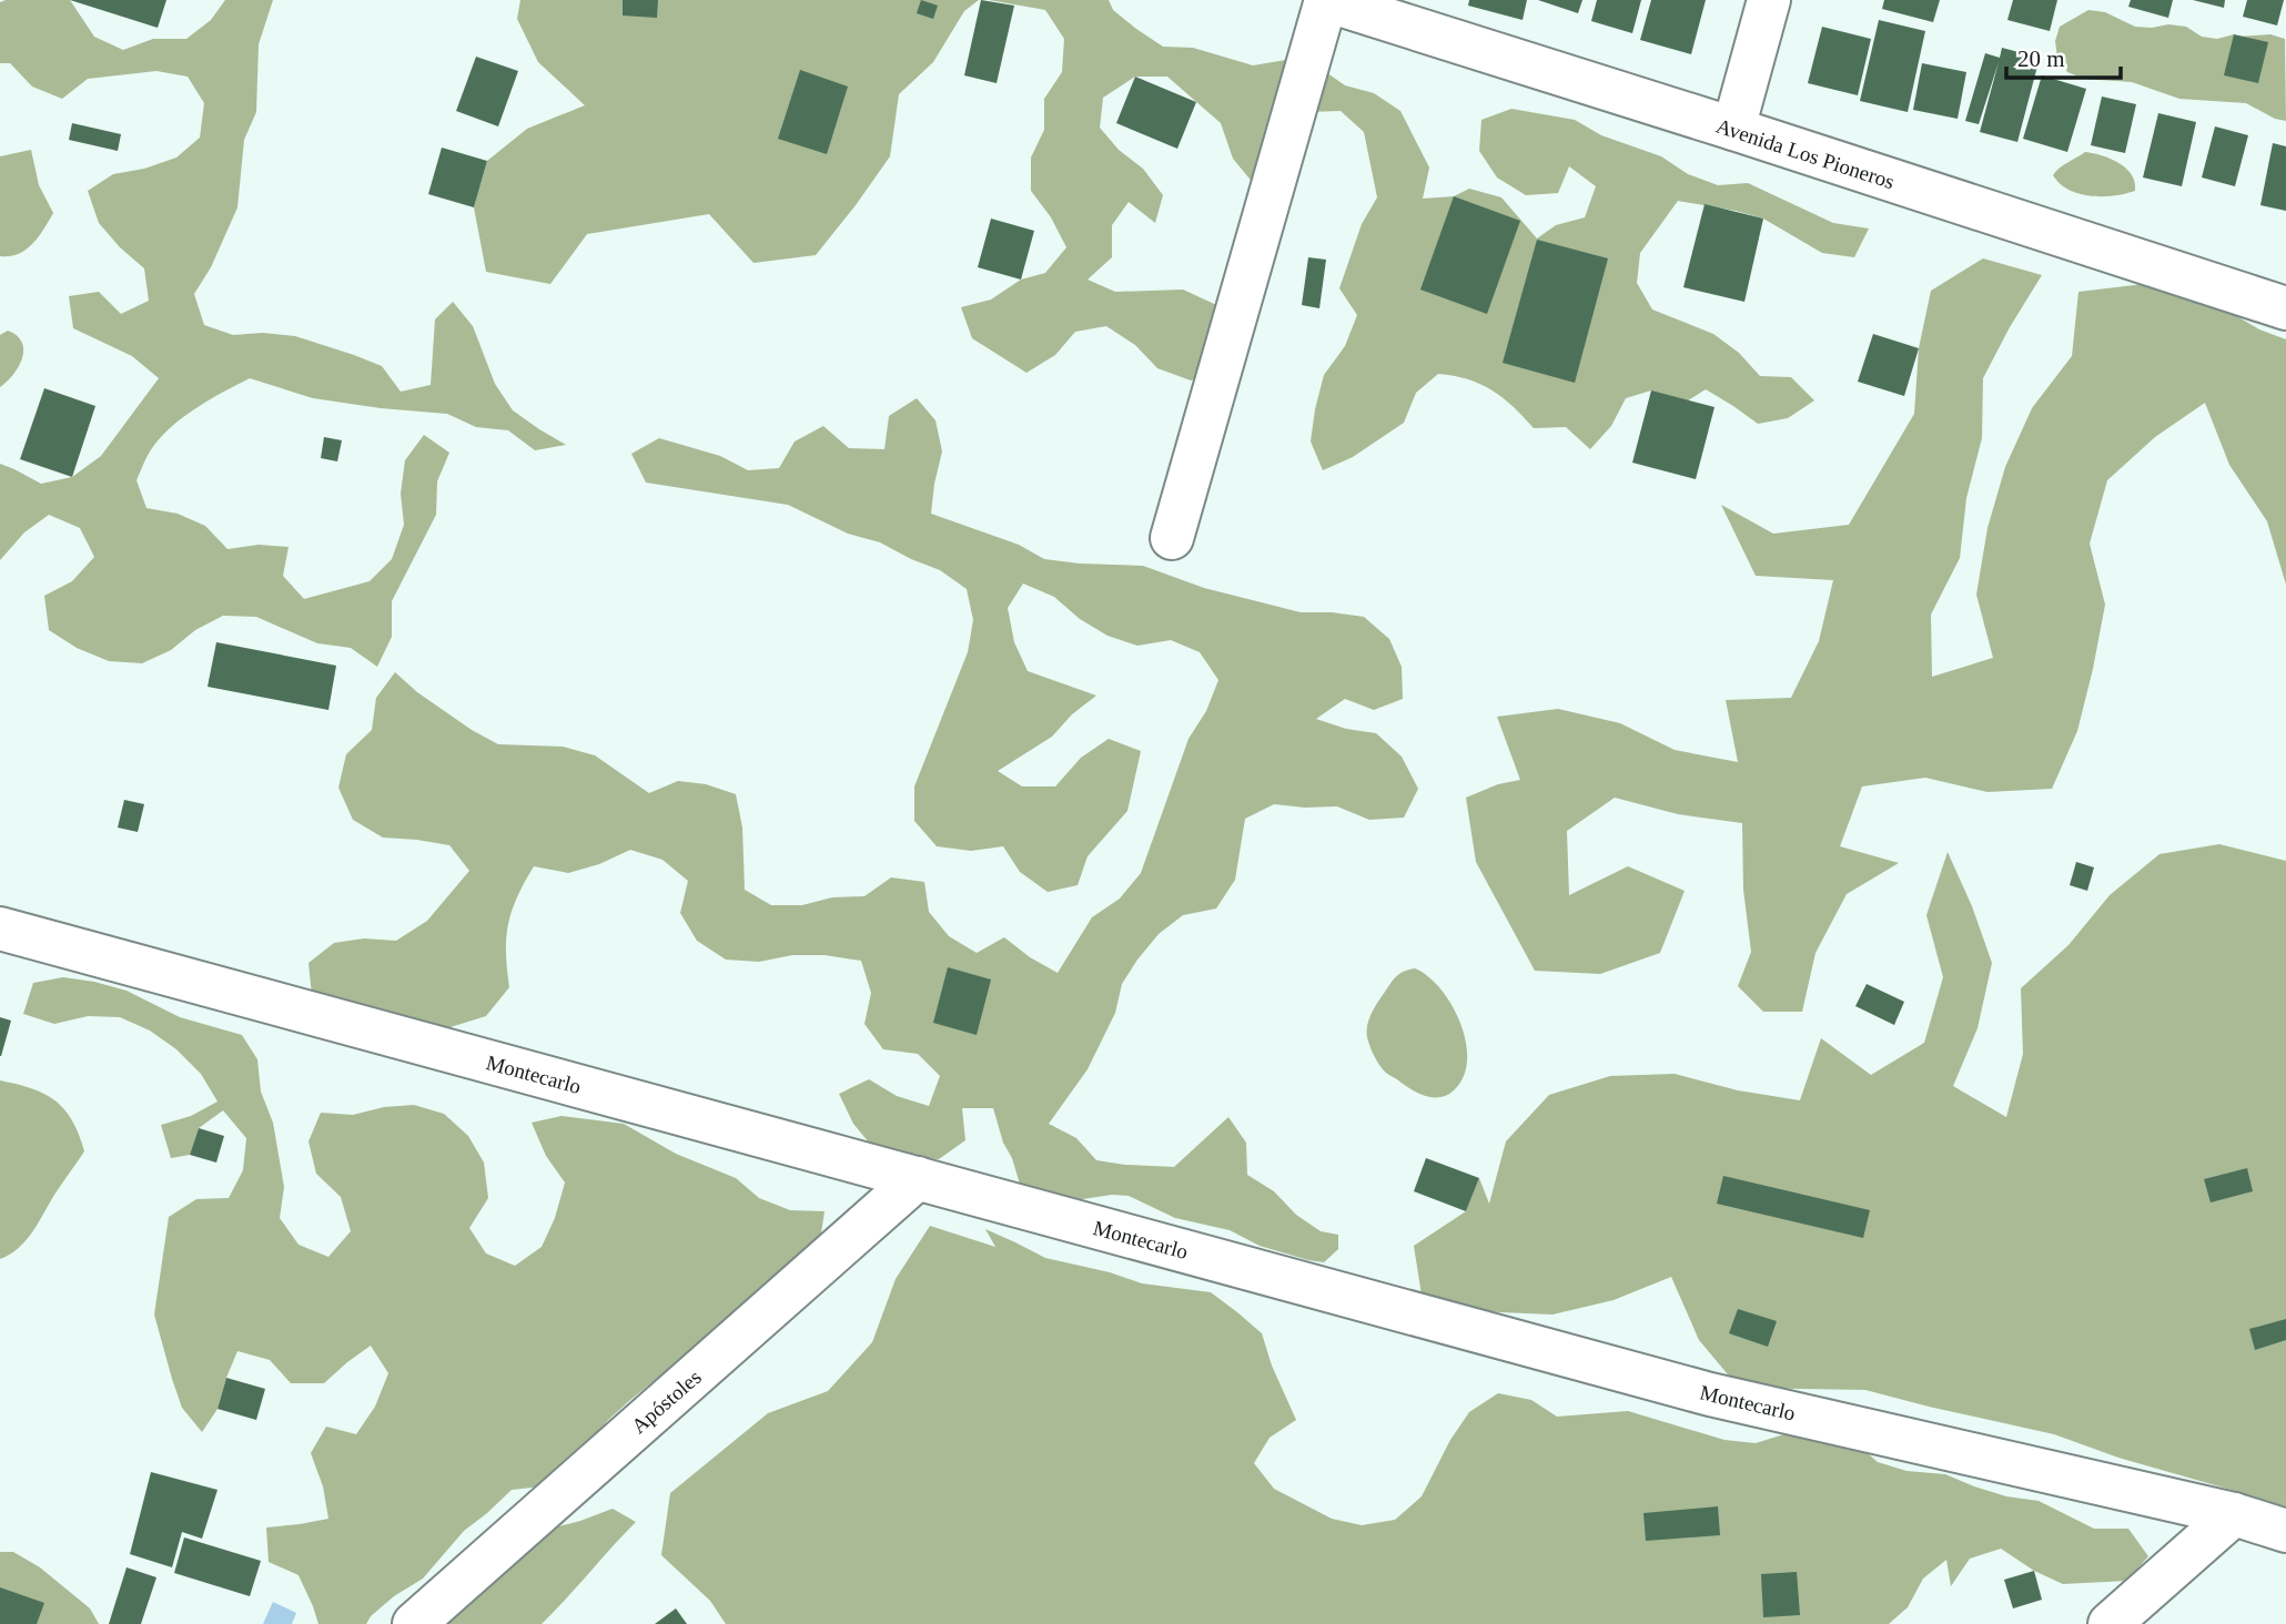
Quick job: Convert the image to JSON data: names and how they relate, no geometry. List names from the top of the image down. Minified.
{"streets":{"street":["Avenida Los Pioneros","Montecarlo","Apóstoles"]},"crossings":[["Montecarlo","Apóstoles"]],"scale_bar":"20 m"}
